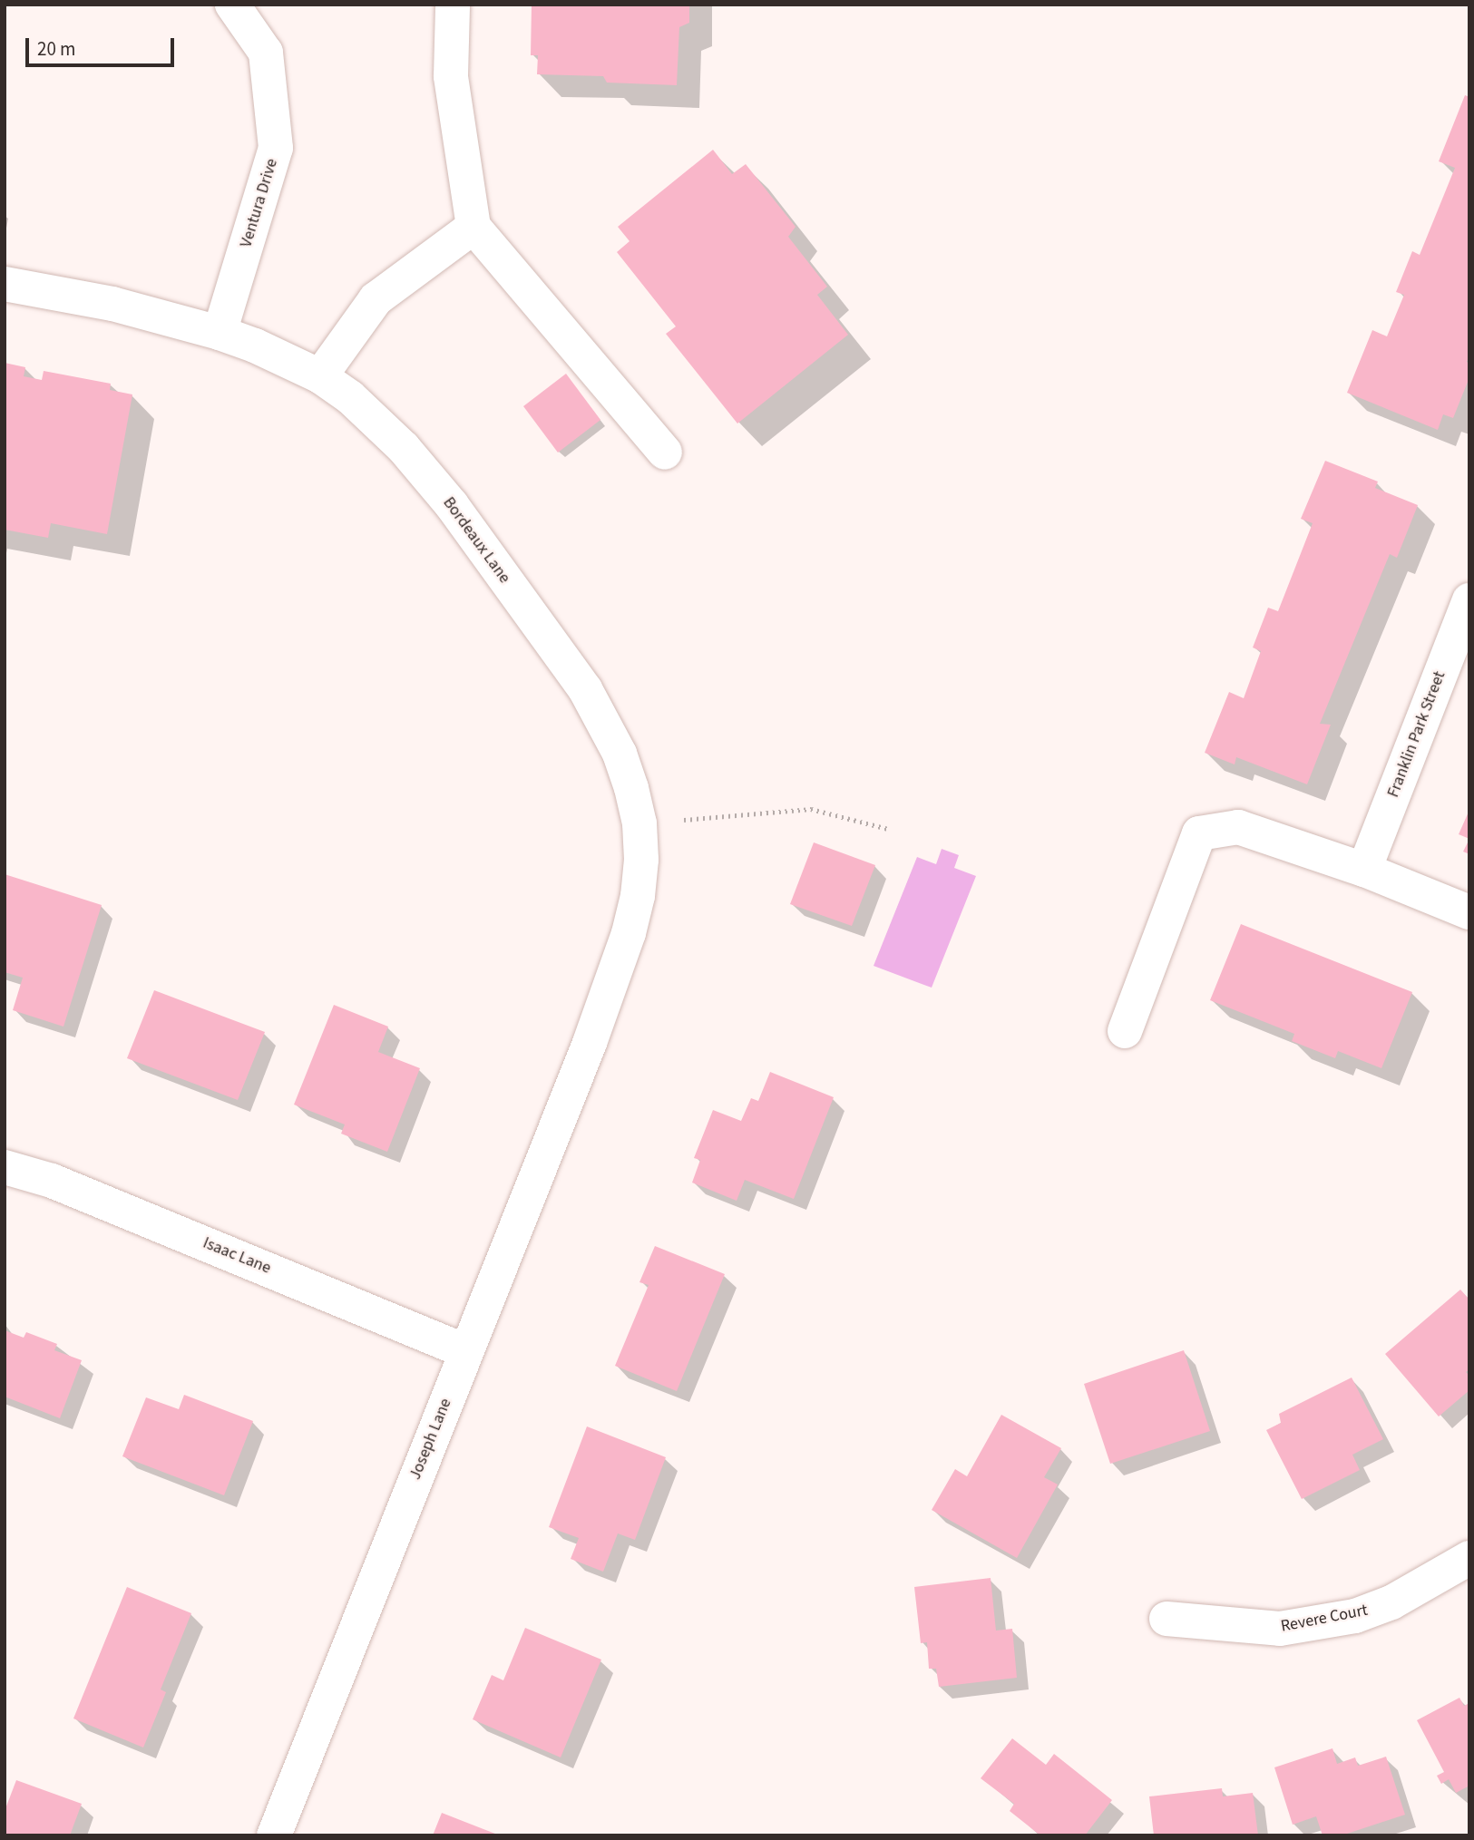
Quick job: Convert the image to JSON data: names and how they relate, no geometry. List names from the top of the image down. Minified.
{"streets":{"street":["Ventura Drive","Bordeaux Lane","Franklin Park Street","Isaac Lane","Joseph Lane","Revere Court"]},"crossings":[["Ventura Drive","Bordeaux Lane"],["Bordeaux Lane","Joseph Lane"],["Isaac Lane","Joseph Lane"]],"scale_bar":"20 m"}
